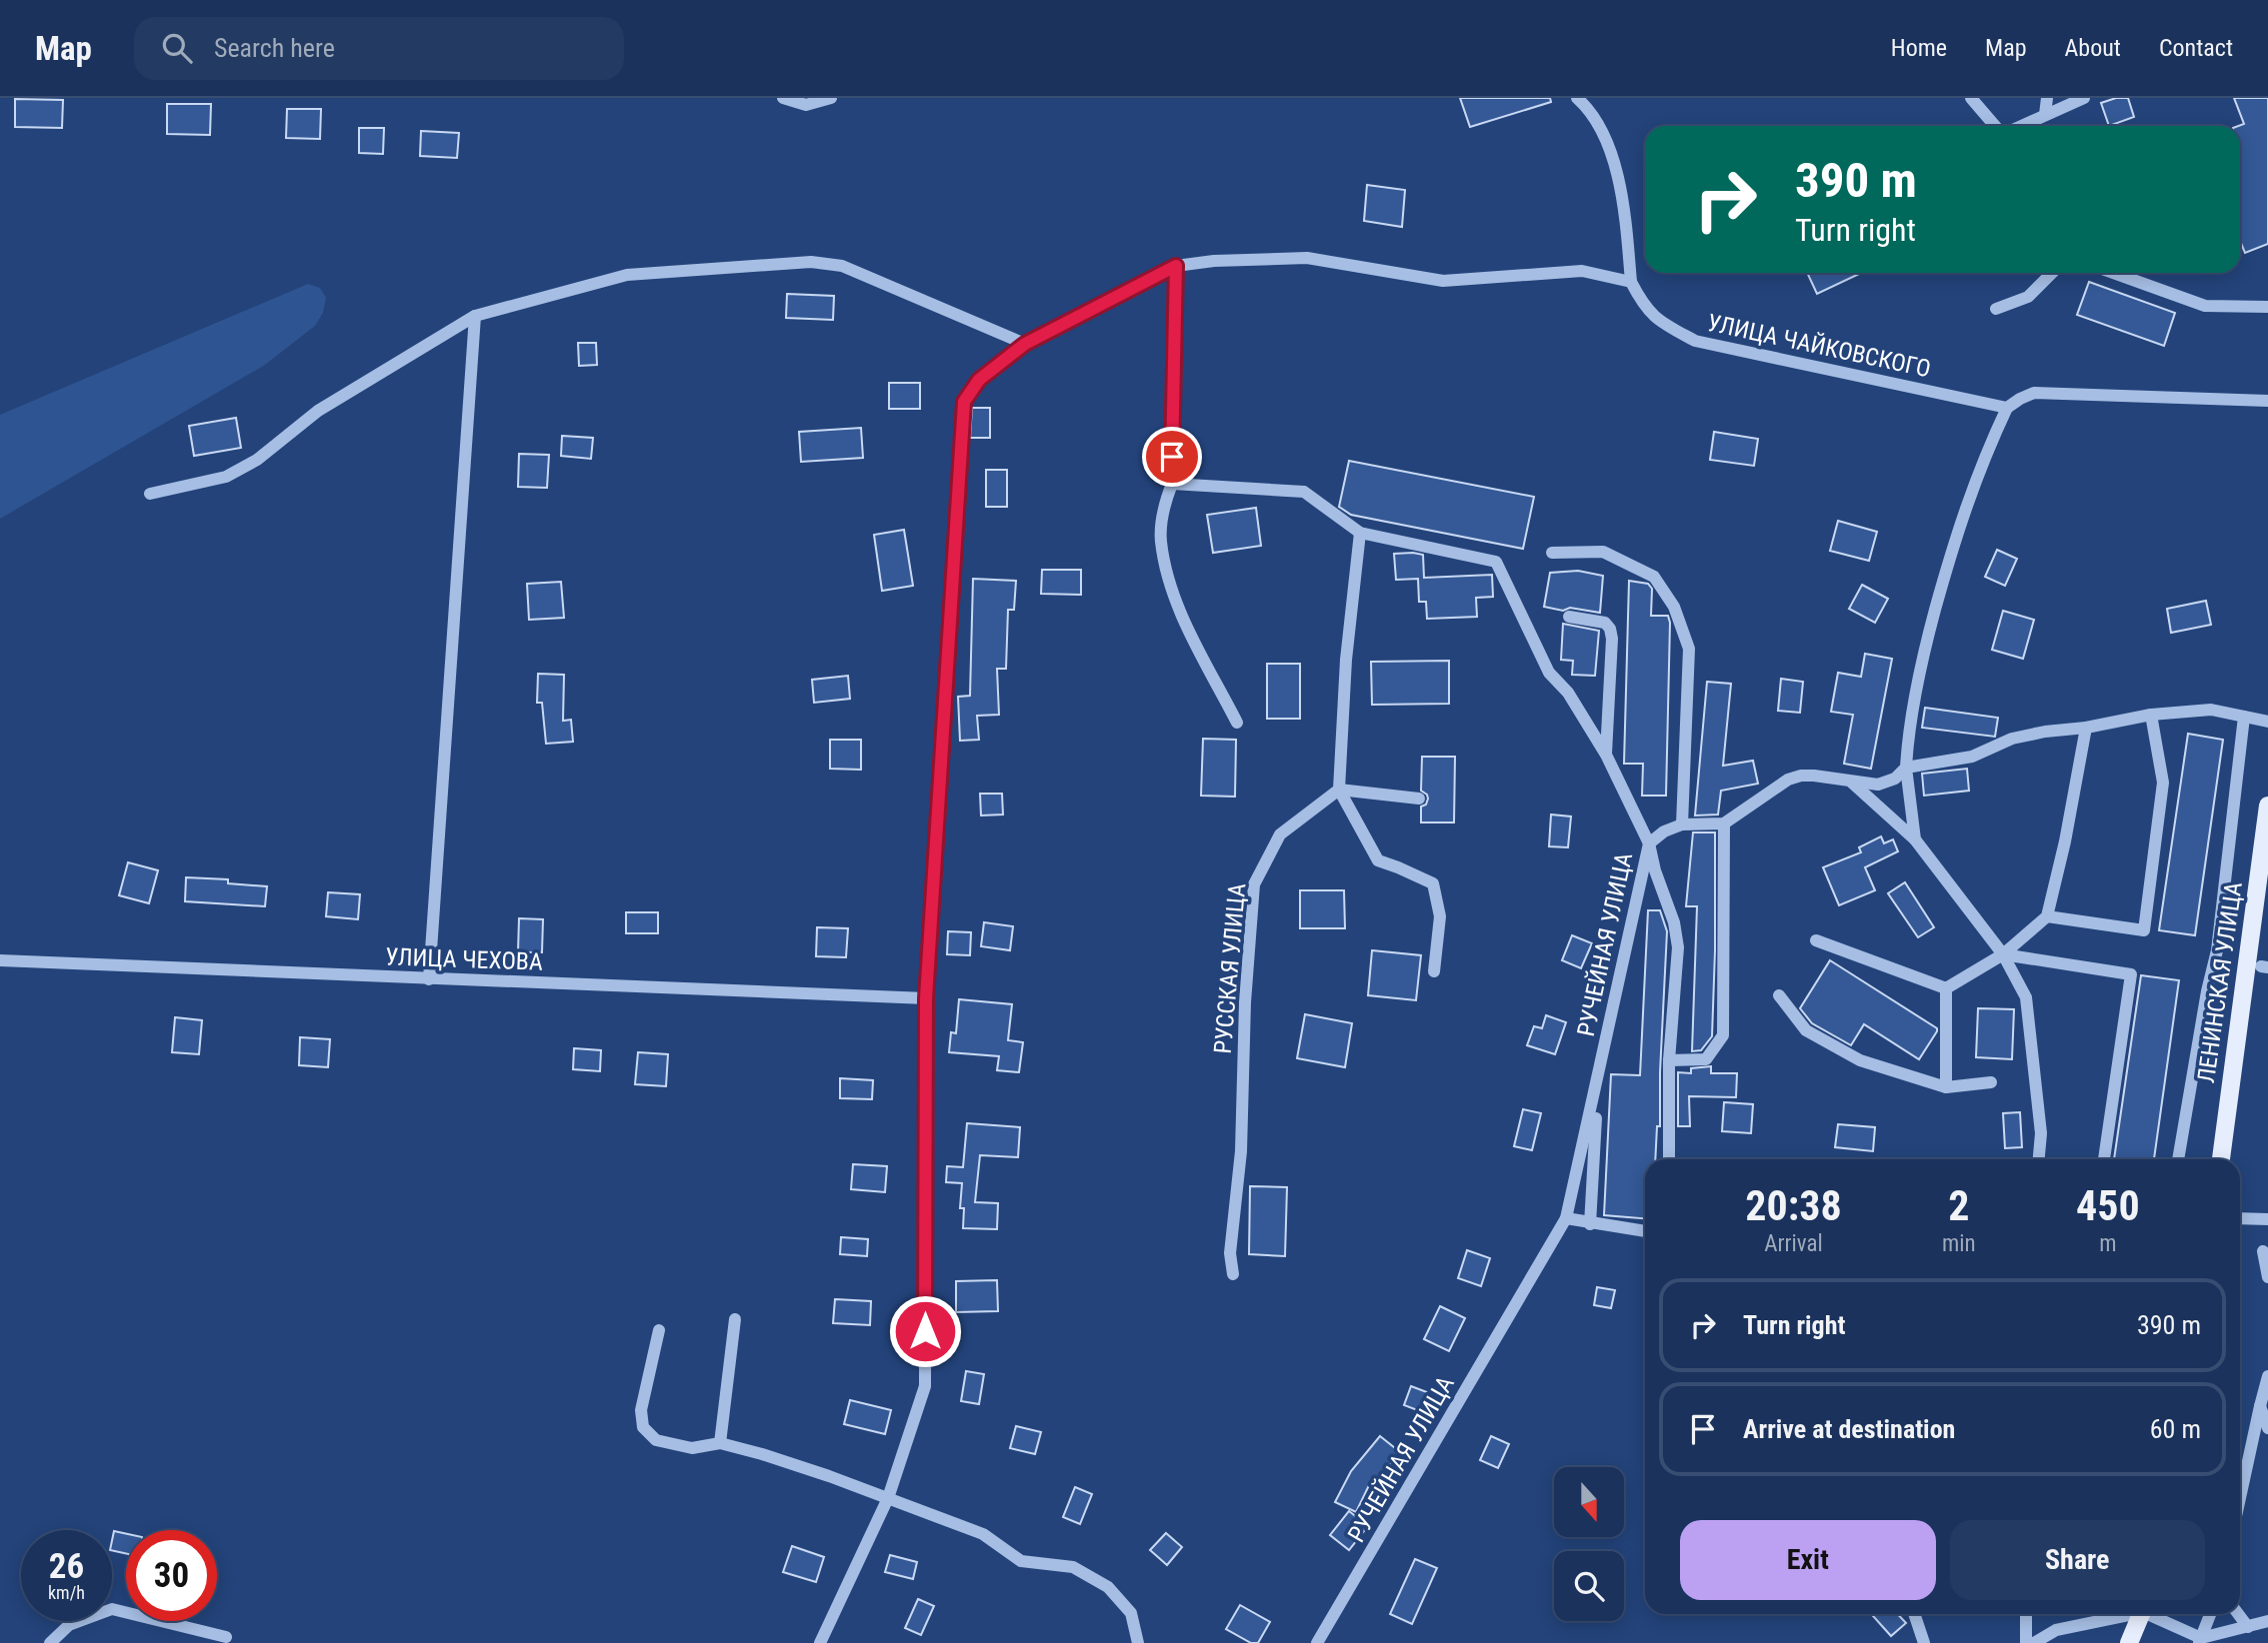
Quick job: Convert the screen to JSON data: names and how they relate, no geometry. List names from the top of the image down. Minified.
{"streets":{"main road":["ЛЕНИНСКАЯ УЛИЦА"],"street":["УЛИЦА ЧАЙКОВСКОГО","РУЧЕЙНАЯ УЛИЦА","УЛИЦА ЧЕХОВА","РУССКАЯ УЛИЦА"]},"north":"bottom","page":{"header":"Map","search":"Search here","nav":["Home","Map","About","Contact"],"turn":["390 m","Turn right"],"eta":["20:38","Arrival","2","min","450","m"],"list":[{"name":"Turn right","value":"390 m"},{"name":"Arrive at destination","value":"60 m"}],"buttons":["Exit","Share"],"speed":"26 km/h","limit":"30"}}
